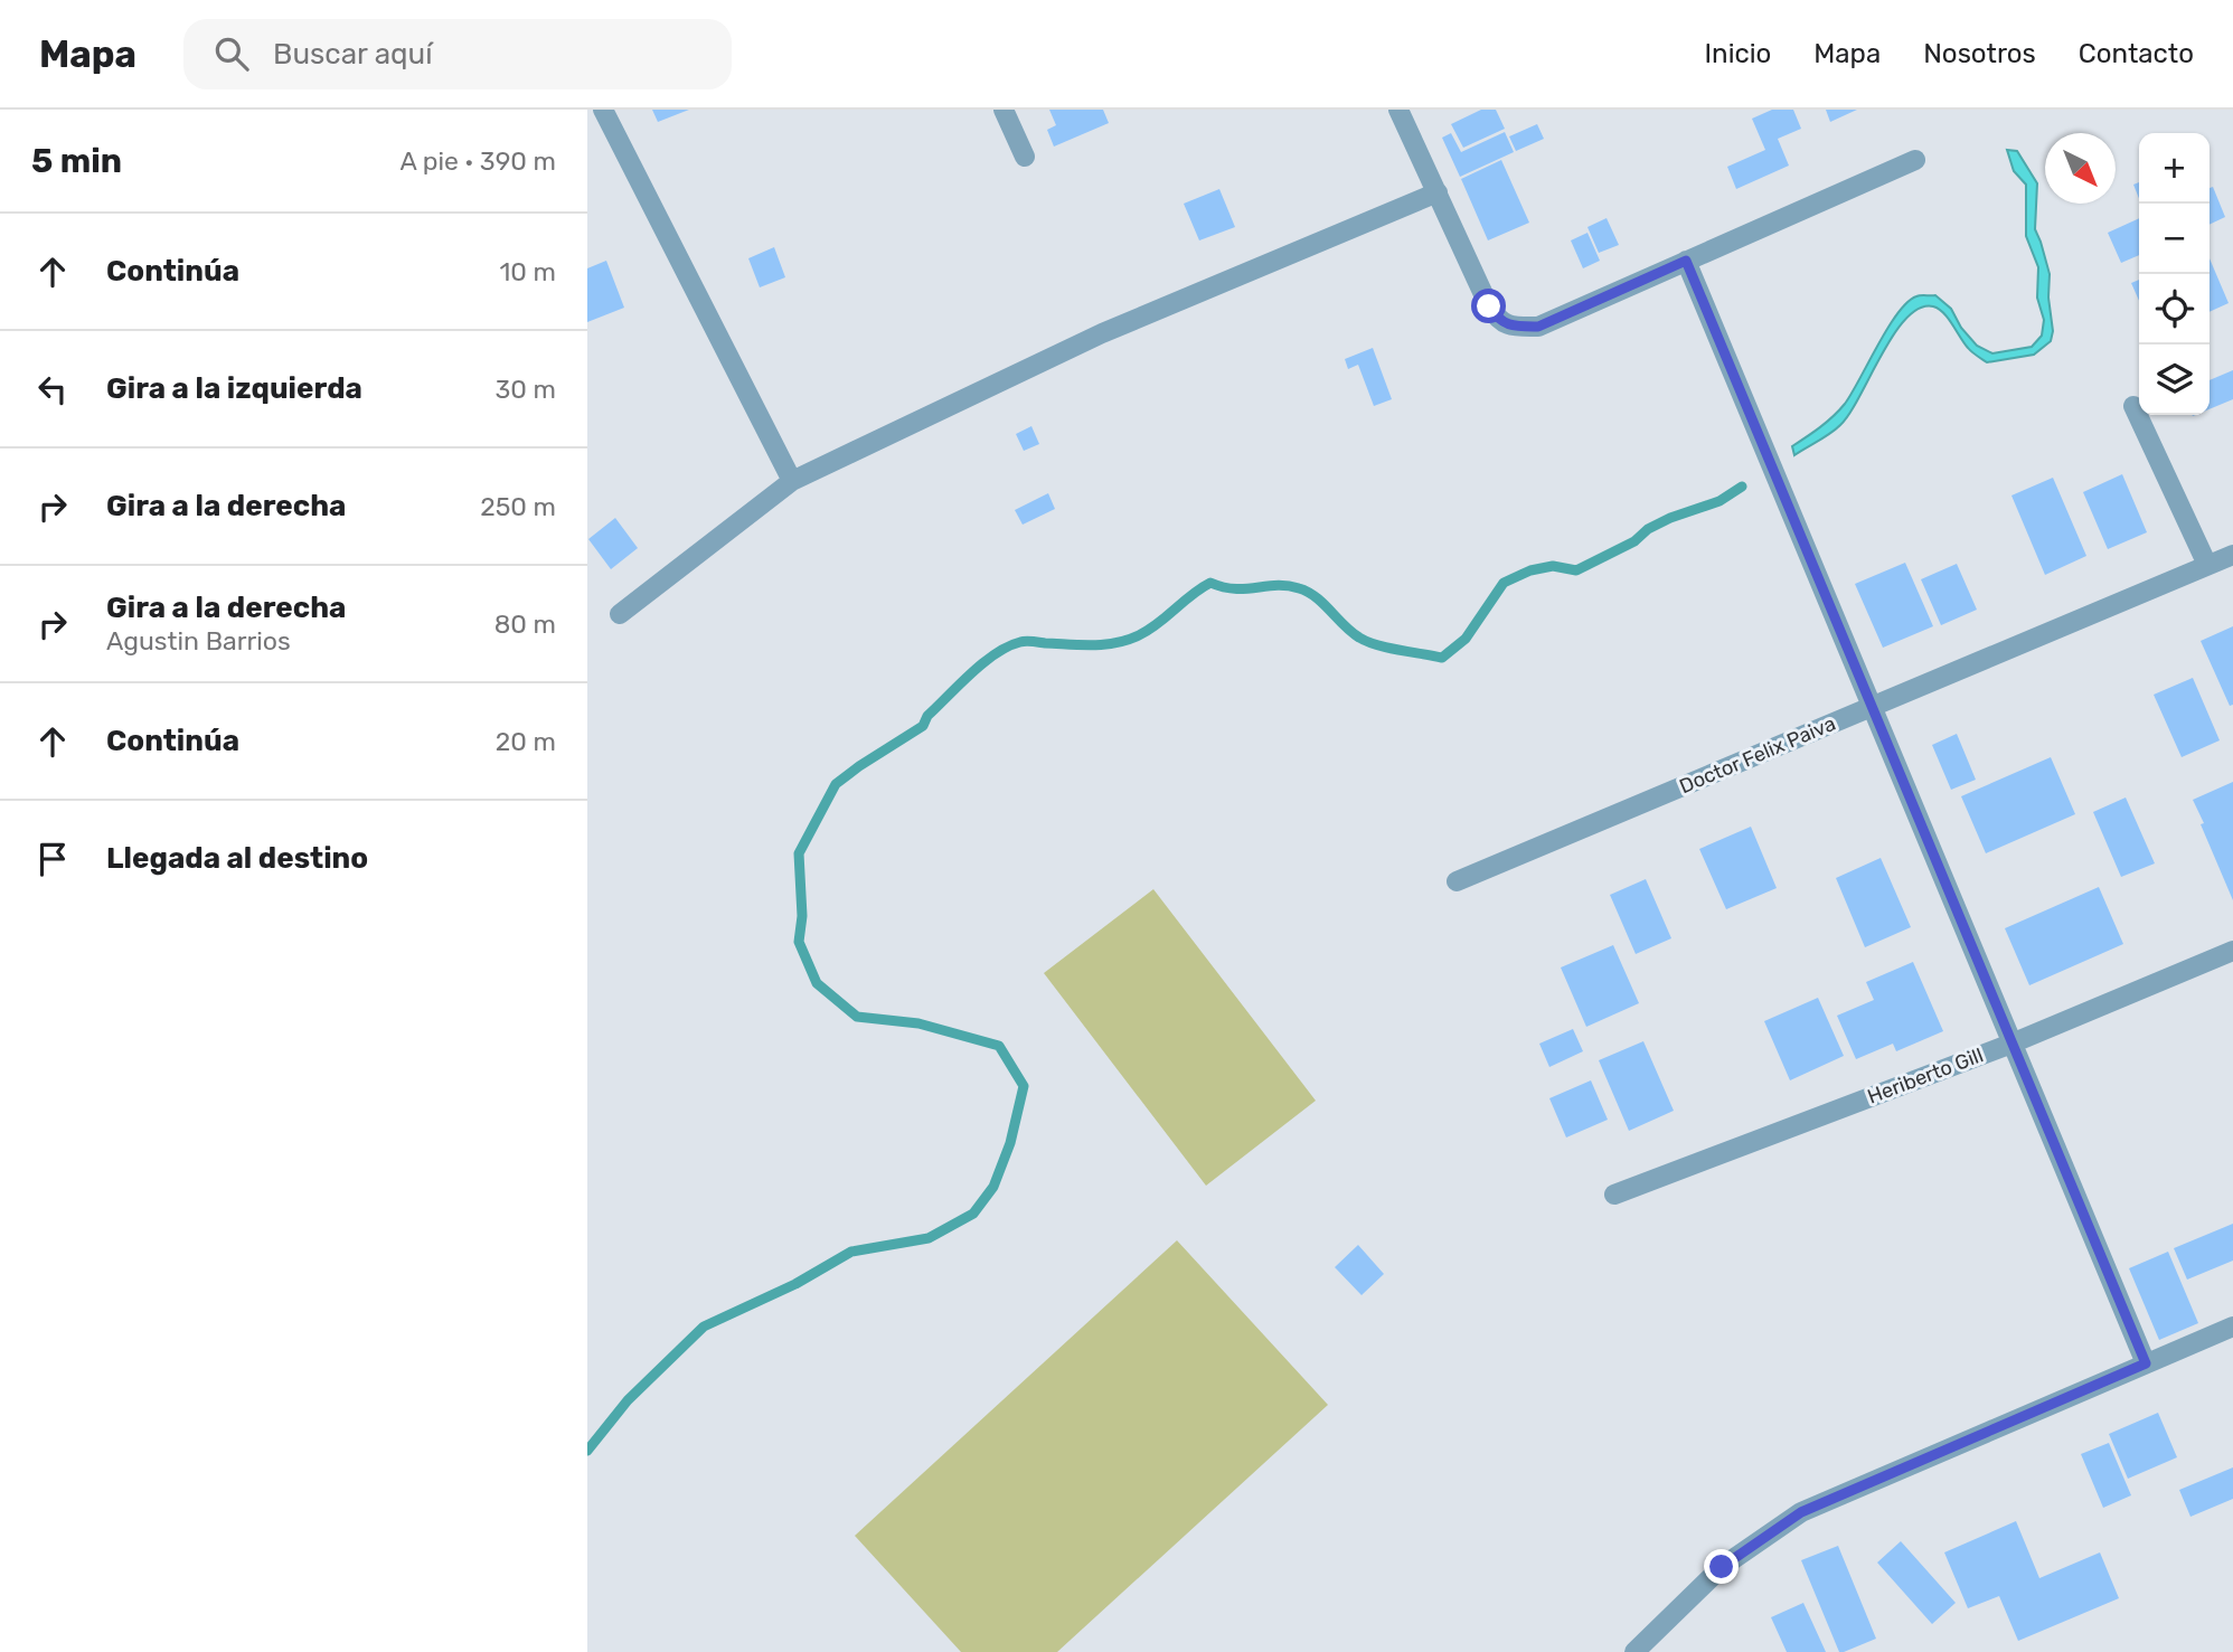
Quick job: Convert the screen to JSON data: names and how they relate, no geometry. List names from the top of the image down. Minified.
{"streets":{"street":["Doctor Felix Paiva","Heriberto Gill"]},"north":"bottom right","page":{"header":"Mapa","search":"Buscar aquí","nav":["Inicio","Mapa","Nosotros","Contacto"],"heading":["5 min","A pie · 390 m"],"map_buttons":["+","−"],"list":[["Continúa","10 m"],["Gira a la izquierda","30 m"],["Gira a la derecha","250 m"],["Gira a la derecha","Agustin Barrios","80 m"],["Continúa","20 m"],"Llegada al destino"]}}
